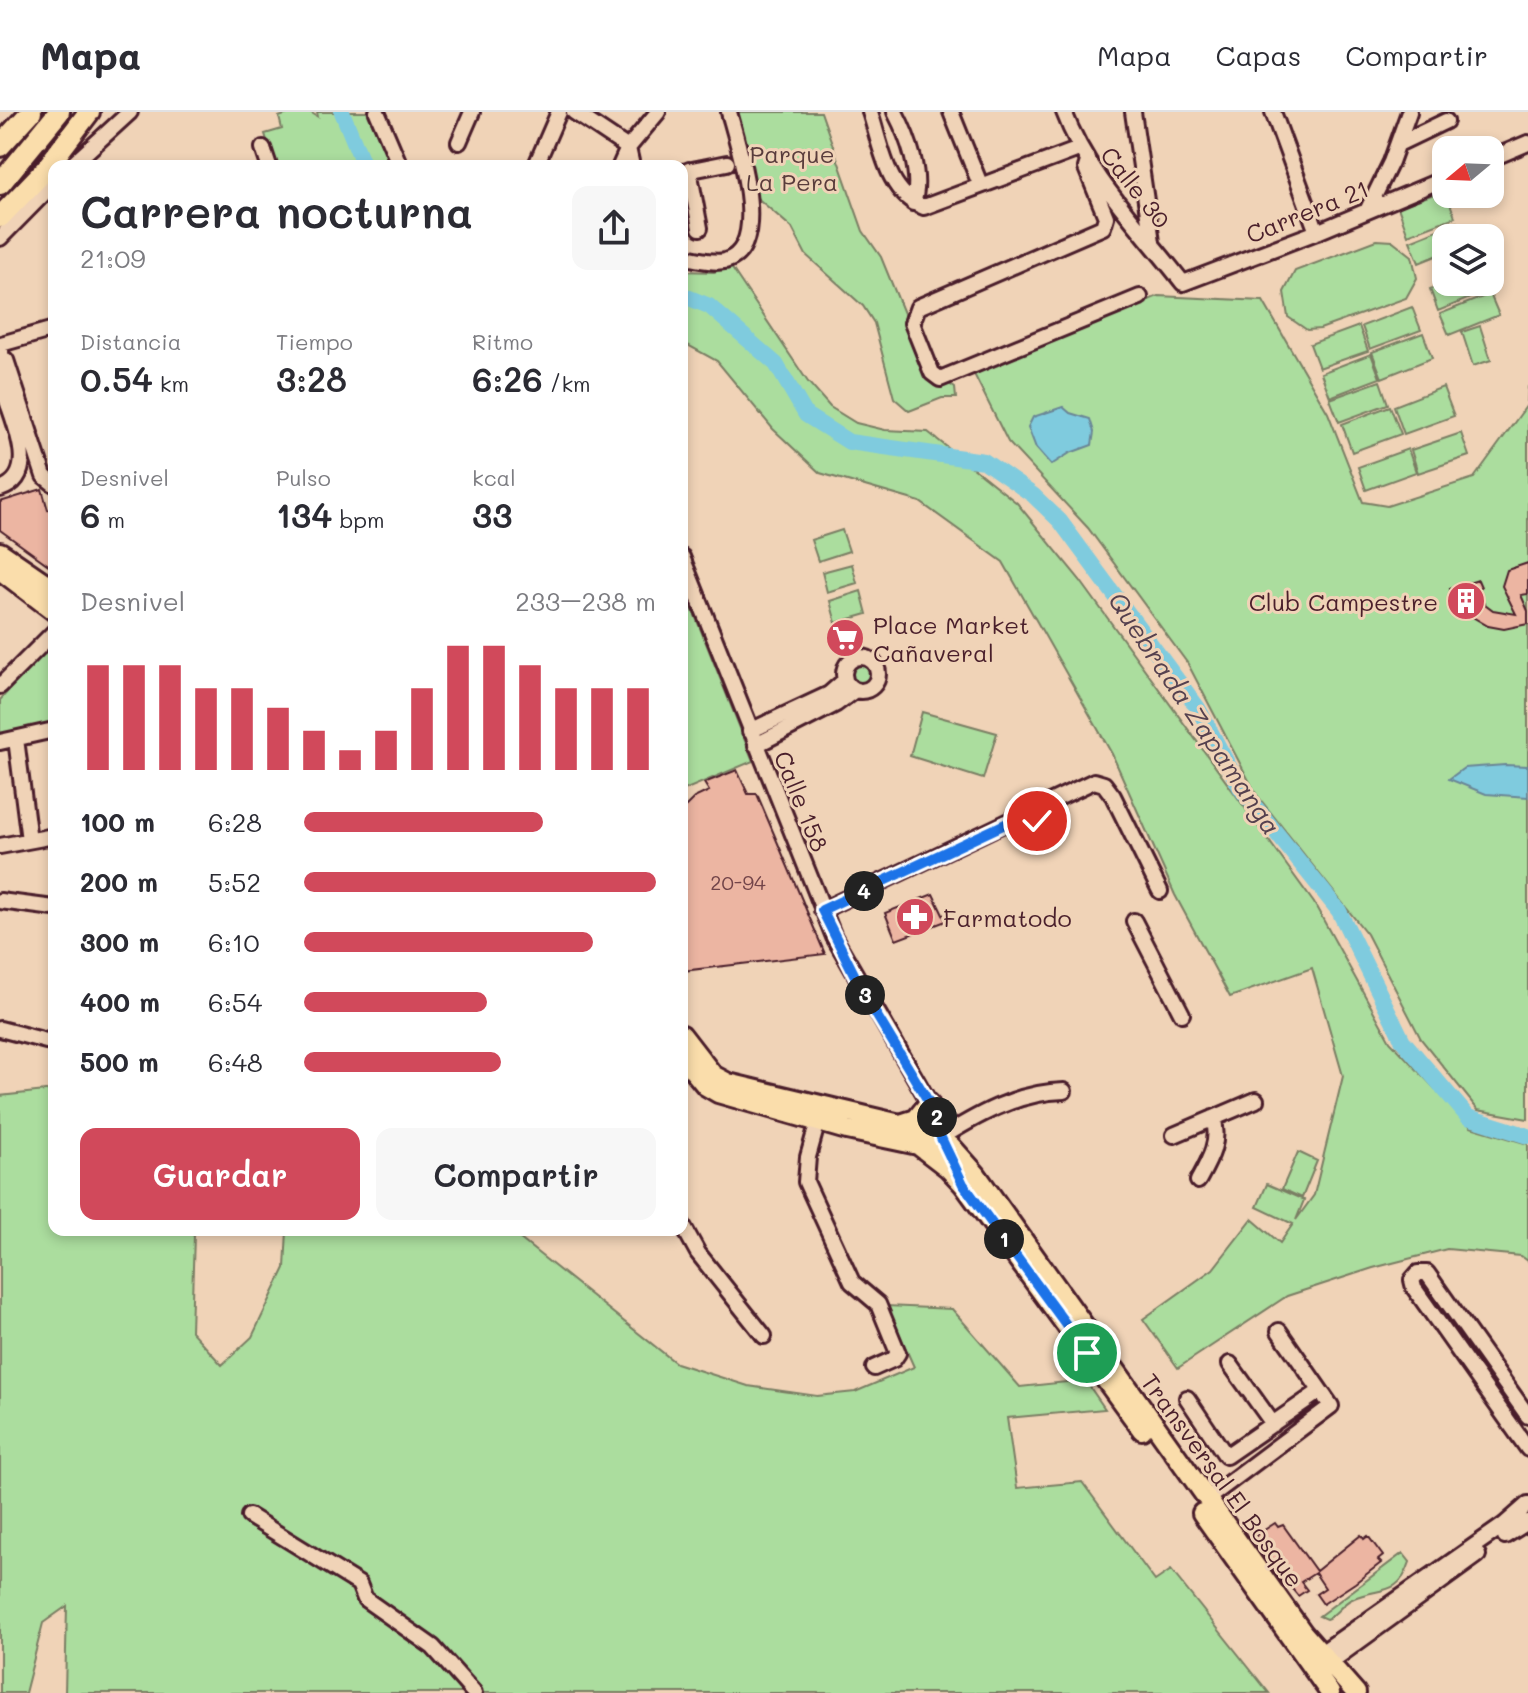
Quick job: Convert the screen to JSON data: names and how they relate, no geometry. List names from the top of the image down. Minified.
{"streets":{"main road":["Transversal El Bosque"],"street":["Calle 30","Carrera 21","Calle 158"]},"crossings":[["Calle 30","Carrera 21"],["Calle 158","Transversal El Bosque"]],"water":["Quebrada Zapamanga"],"parks":["Parque La Pera"],"places":{"building":["Club Campestre"],"supermarket":["Place Market Cañaveral"],"pharmacy":["Farmatodo"]},"house_numbers":["20-94"],"north":"left","page":{"header":"Mapa","nav":["Mapa","Capas","Compartir"],"heading":["Carrera nocturna","21:09"],"stats":[["Distancia","0.54 km"],["Tiempo","3:28"],["Ritmo","6:26 /km"],["Desnivel","6 m"],["Pulso","134 bpm"],["kcal","33"]],"chart":["Desnivel","233–238 m"],"list":[{"name":"100 m","note":"6:28"},{"name":"200 m","note":"5:52"},{"name":"300 m","note":"6:10"},{"name":"400 m","note":"6:54"},{"name":"500 m","note":"6:48"}],"pins":["4","3","2","1"],"buttons":["Guardar","Compartir"]}}
